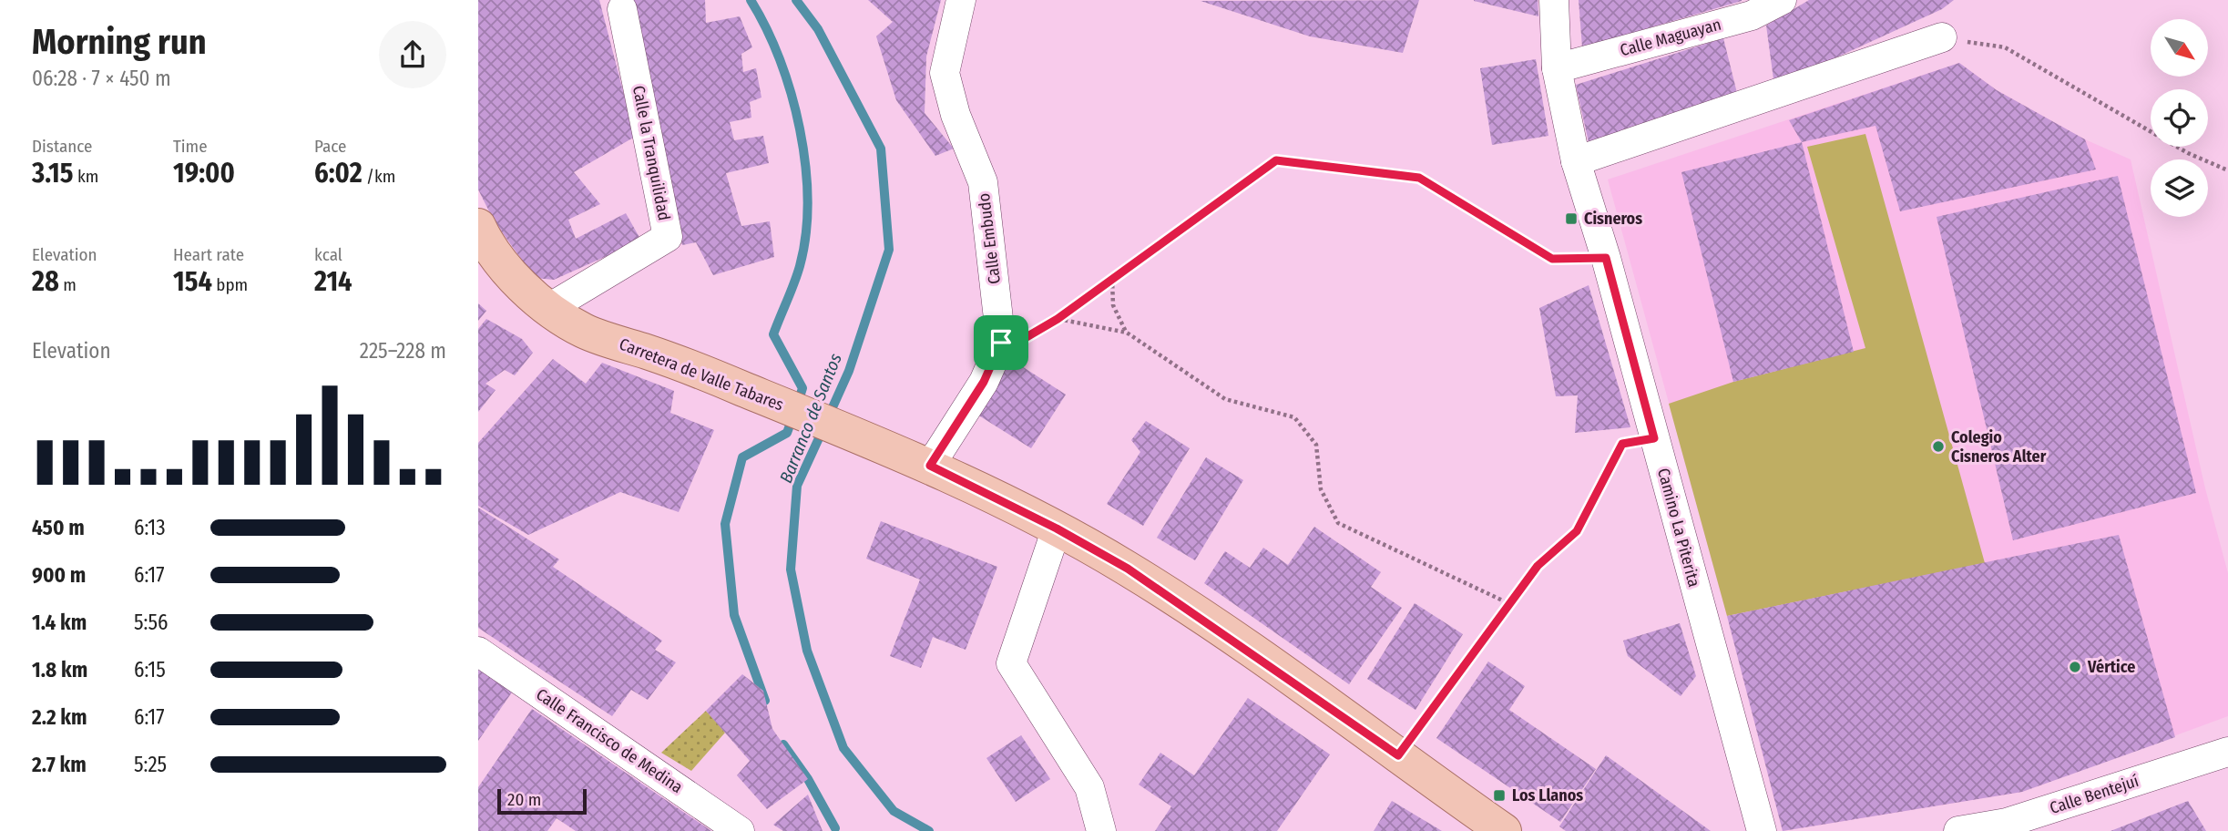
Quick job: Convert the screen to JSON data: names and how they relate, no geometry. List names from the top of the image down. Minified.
{"streets":{"main road":["Carretera de Valle Tabares"],"street":["Calle Maguayan","Calle la Tranquilidad","Calle Embudo","Camino La Piterita","Calle Francisco de Medina","Calle Bentejuí"]},"crossings":[["Calle Maguayan","Camino La Piterita"],["Calle la Tranquilidad","Carretera de Valle Tabares"]],"water":["Barranco de Santos"],"places":{"transit":["Cisneros","Los Llanos"],"other":["Colegio Cisneros Alter","Vértice"]},"scale_bar":"20 m","north":"bottom right","page":{"heading":["Morning run","06:28 · 7 × 450 m"],"stats":[["Distance","3.15 km"],["Time","19:00"],["Pace","6:02 /km"],["Elevation","28 m"],["Heart rate","154 bpm"],["kcal","214"]],"chart":["Elevation","225–228 m"],"list":[{"name":"450 m","note":"6:13"},{"name":"900 m","note":"6:17"},{"name":"1.4 km","note":"5:56"},{"name":"1.8 km","note":"6:15"},{"name":"2.2 km","note":"6:17"},{"name":"2.7 km","note":"5:25"}],"scale":"20 m"}}
